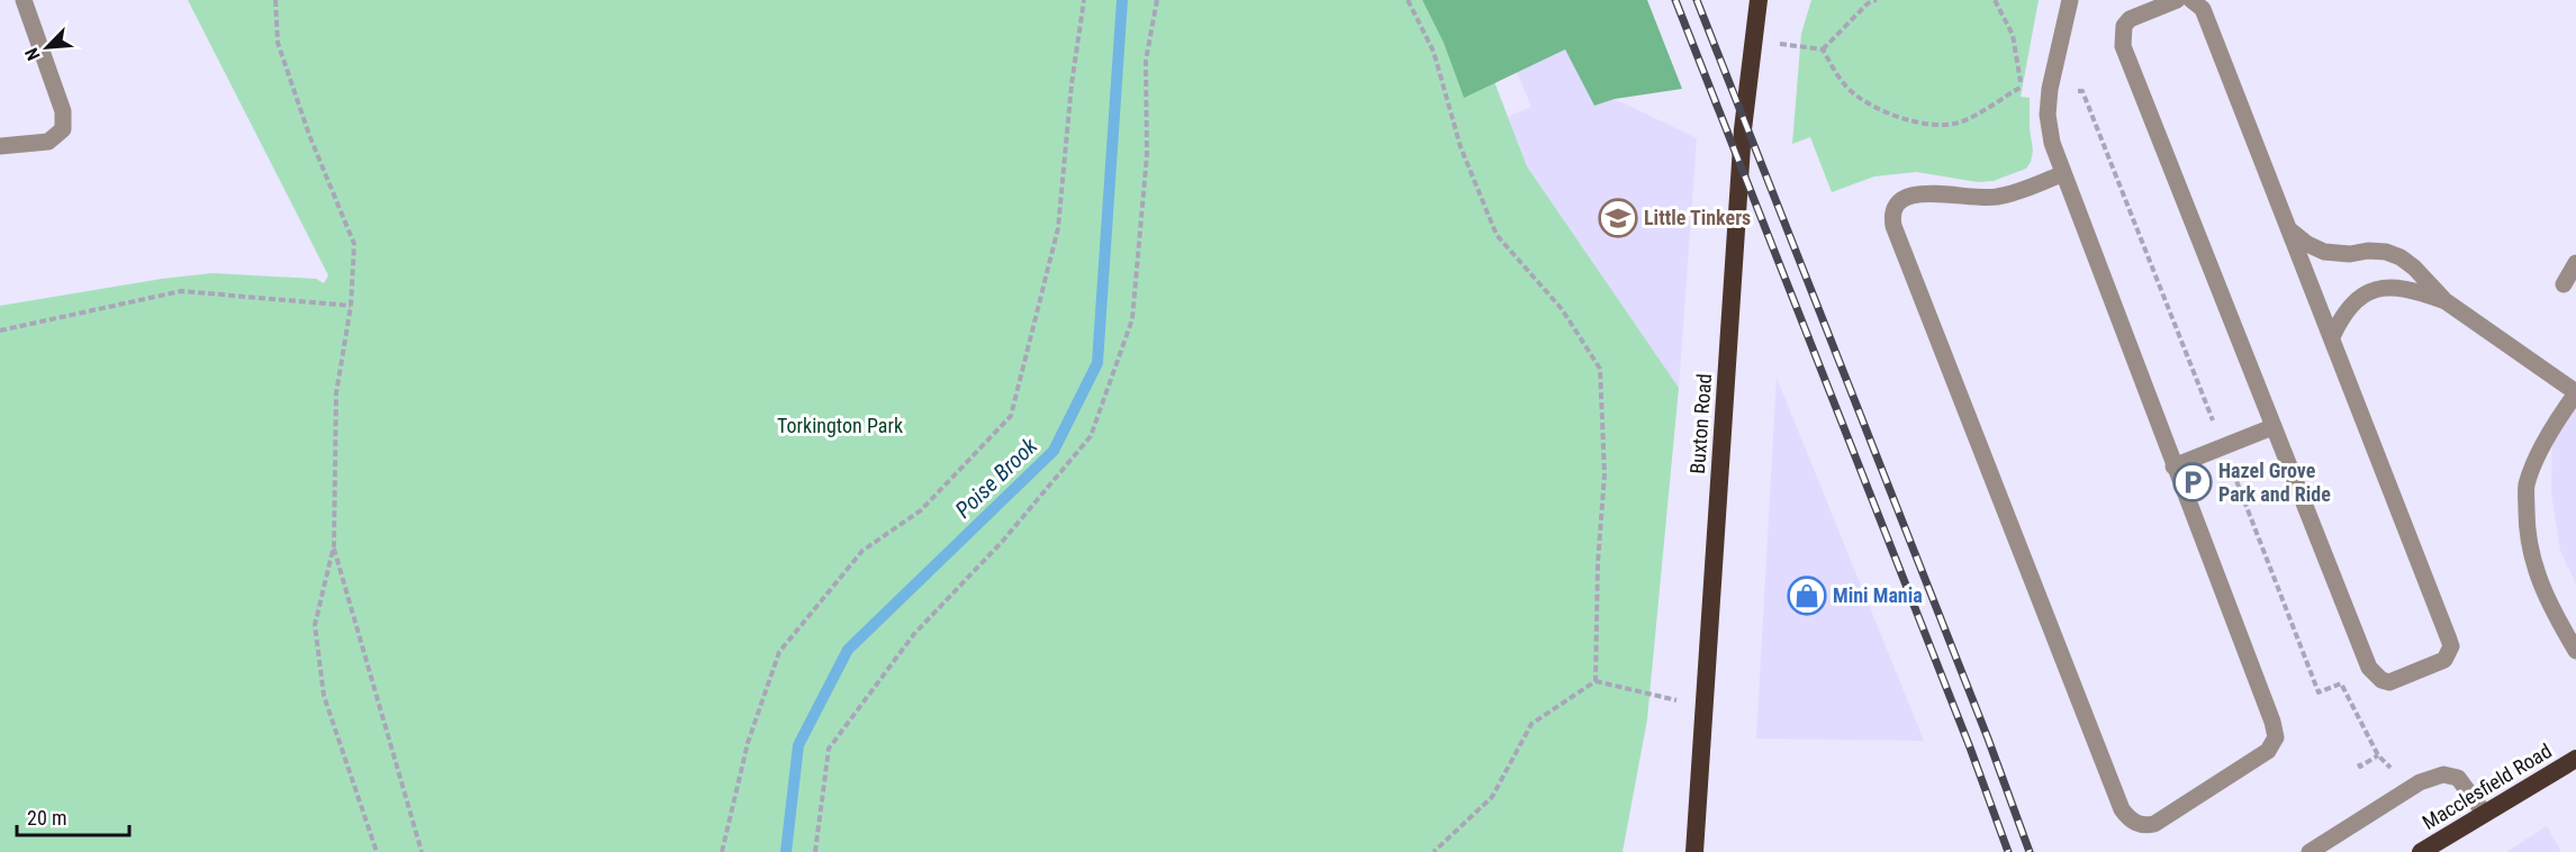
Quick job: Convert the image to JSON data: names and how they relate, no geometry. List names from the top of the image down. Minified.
{"streets":{"highway":["Buxton Road","Macclesfield Road"]},"water":["Poise Brook"],"parks":["Torkington Park"],"places":{"school or university":["Little Tinkers"],"parking":["Hazel Grove Park and Ride"],"shop":["Mini Mania"]},"scale_bar":"20 m","north":"bottom left"}
